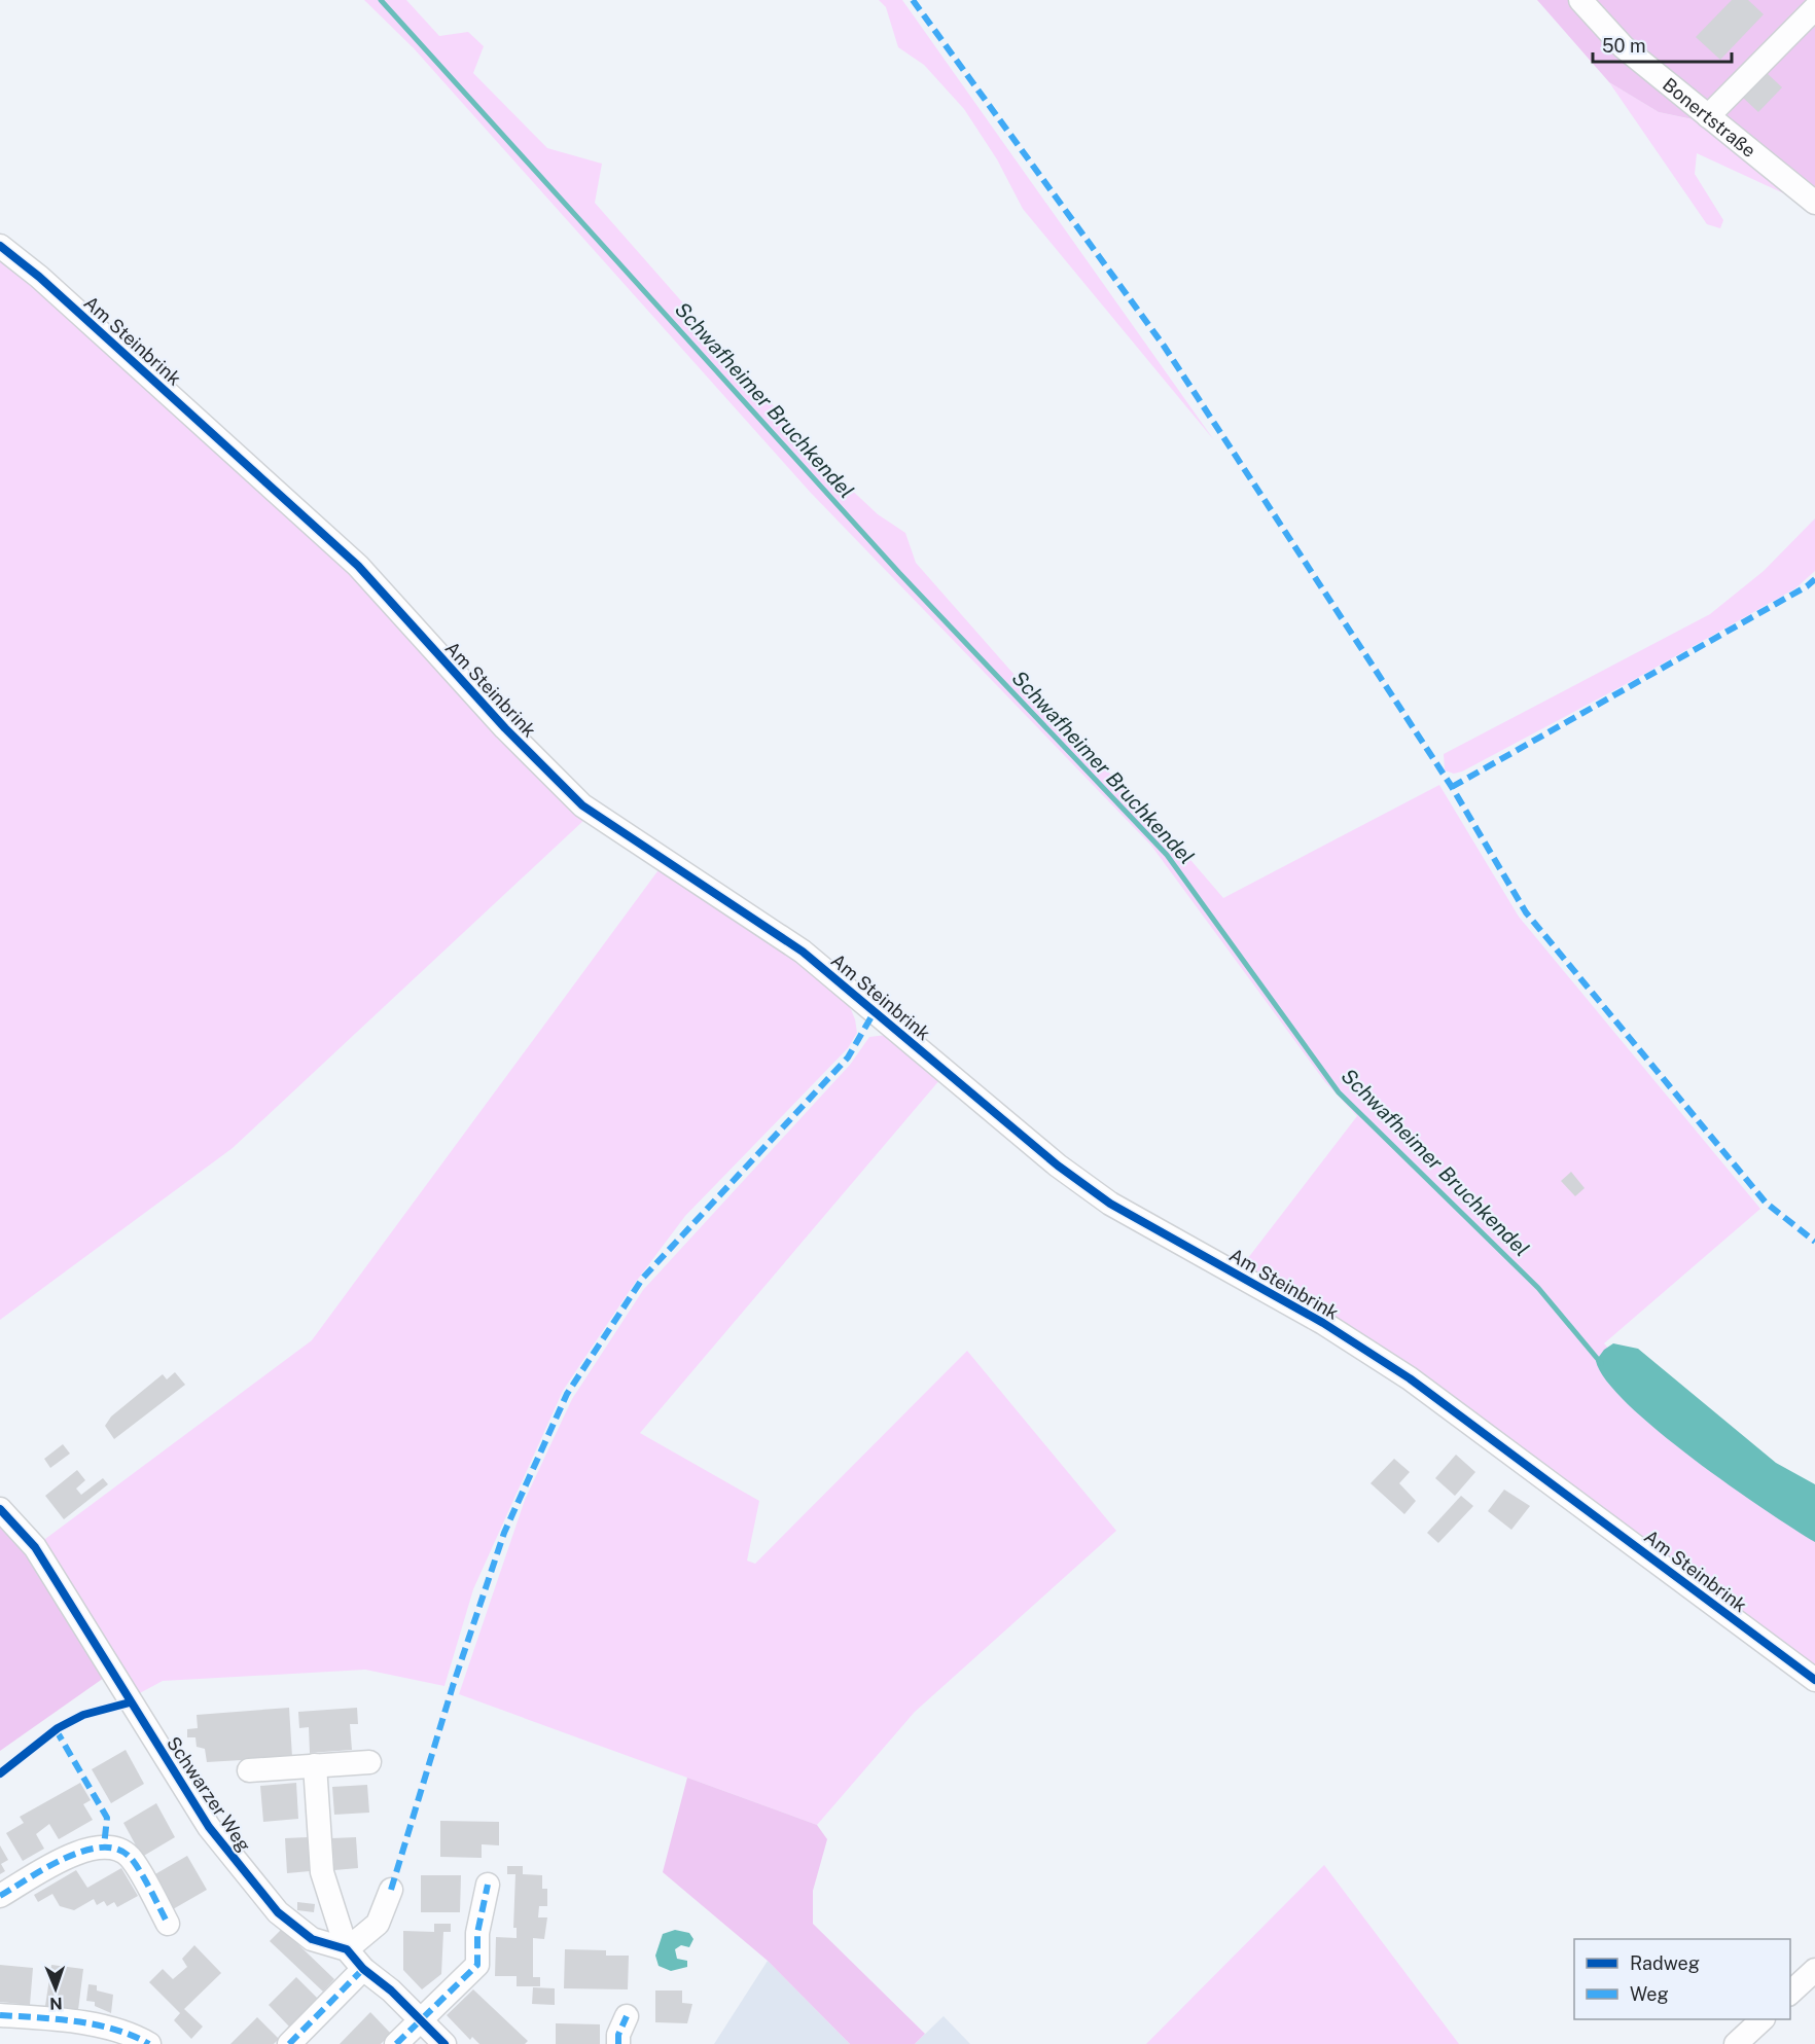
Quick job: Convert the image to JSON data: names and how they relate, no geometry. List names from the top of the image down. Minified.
{"streets":{"street":["Bonertstraße","Am Steinbrink","Schwarzer Weg"]},"water":["Schwafheimer Bruchkendel"],"legend":["Radweg","Weg"],"scale_bar":"50 m","north":"bottom"}
